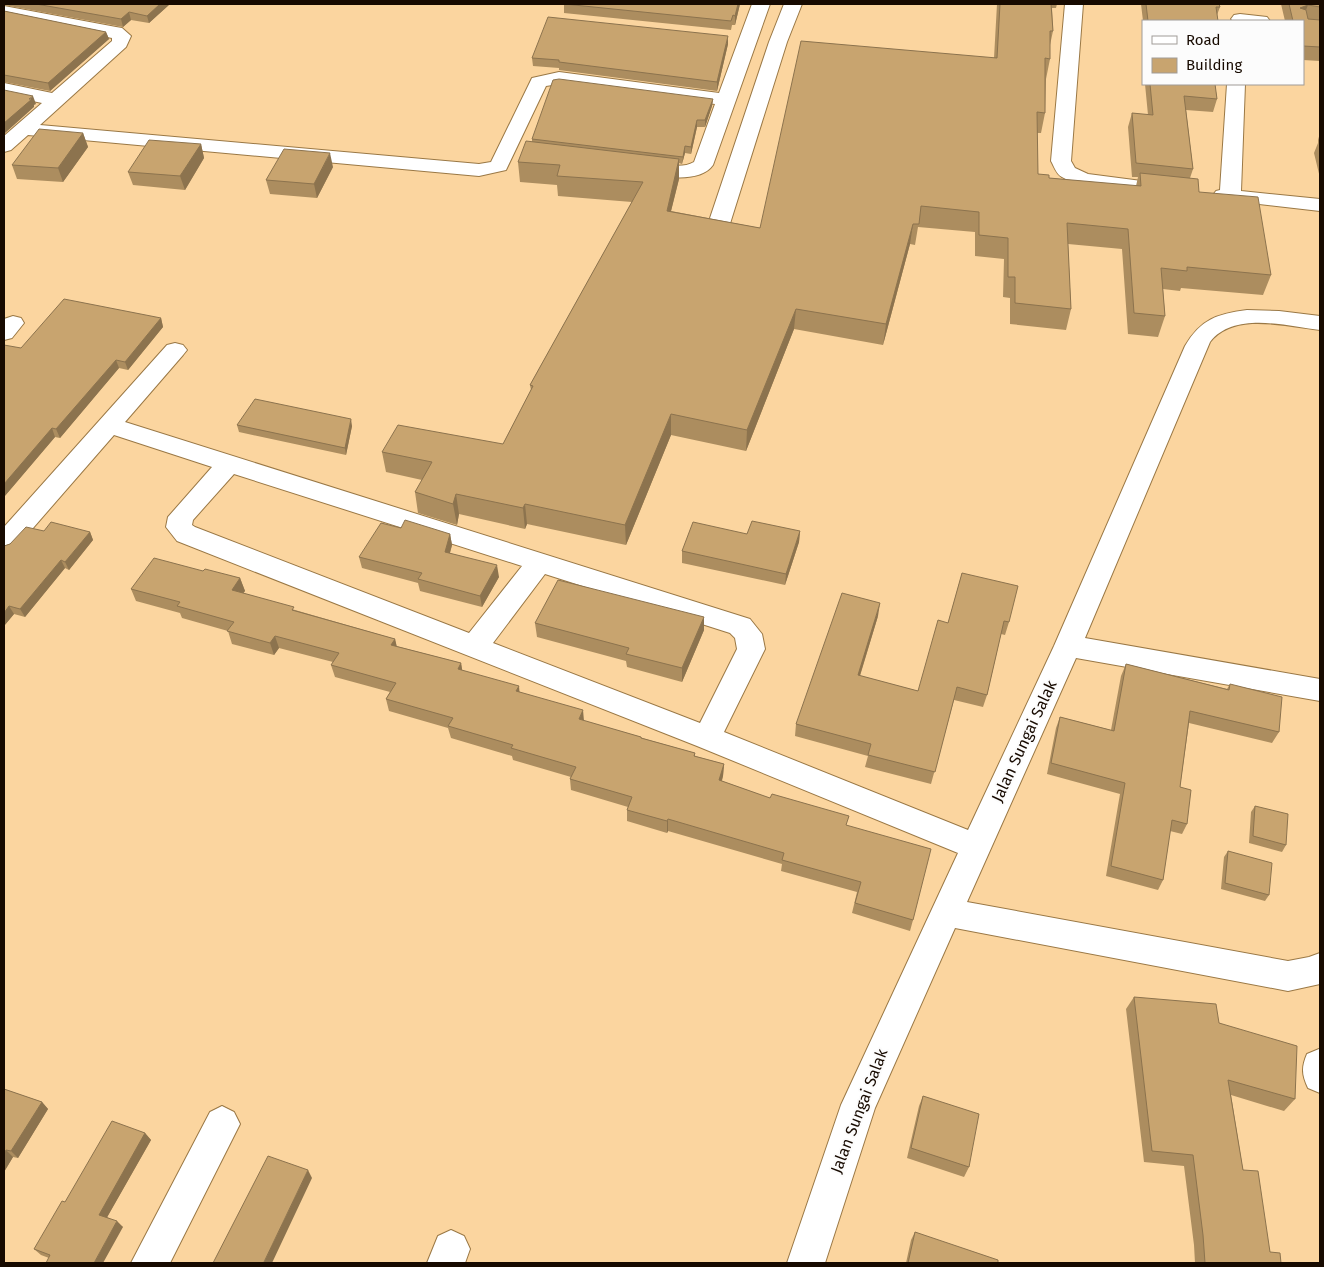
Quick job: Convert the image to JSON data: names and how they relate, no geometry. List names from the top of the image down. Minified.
{"streets":{"street":["Jalan Sungai Salak"]},"legend":["Road","Building"]}
